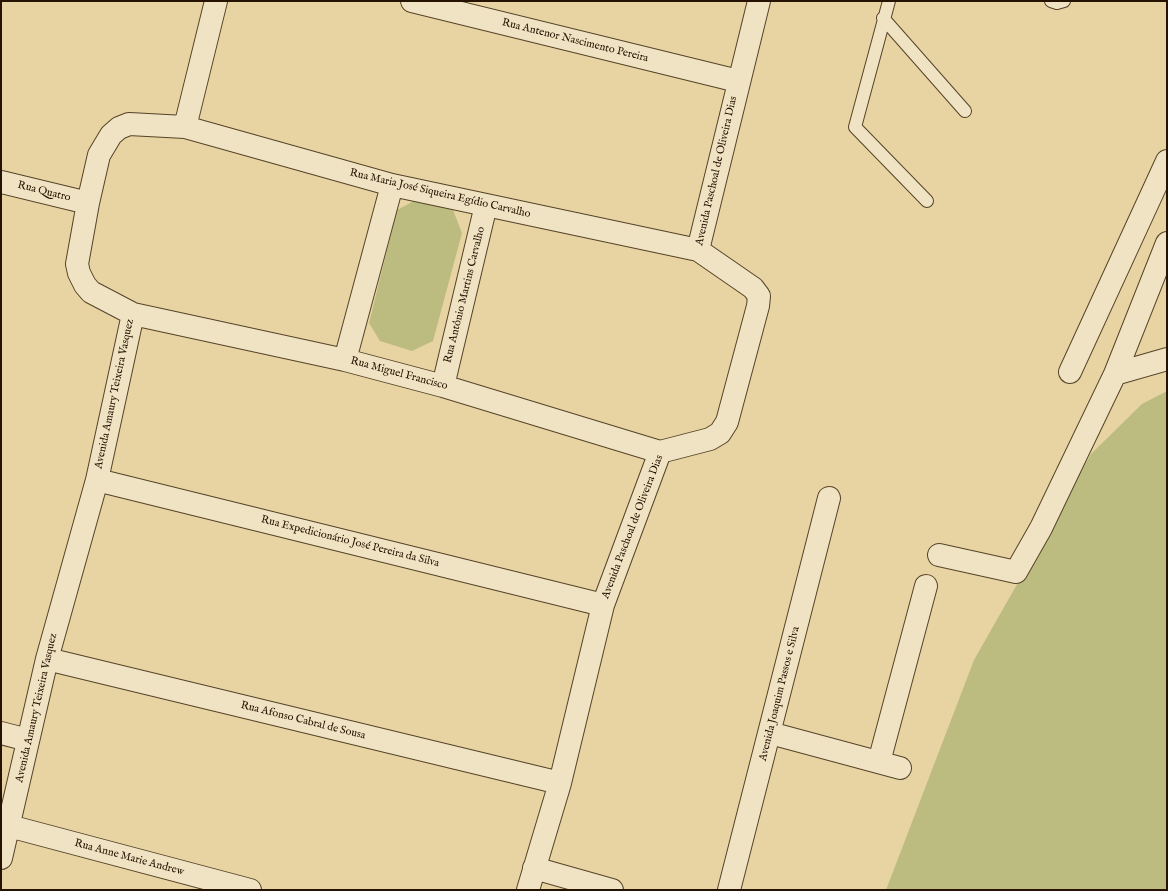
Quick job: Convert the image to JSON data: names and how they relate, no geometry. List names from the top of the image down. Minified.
{"streets":{"street":["Rua Antenor Nascimento Pereira","Avenida Paschoal de Oliveira Dias","Rua Quatro","Rua Maria José Siqueira Egídio Carvalho","Rua Antônio Martins Carvalho","Rua Miguel Francisco","Avenida Amaury Teixeira Vasquez","Rua Expedicionário José Pereira da Silva","Avenida Joaquim Passos e Silva","Rua Afonso Cabral de Sousa","Rua Anne Marie Andrew"]},"crossings":[["Rua Antenor Nascimento Pereira","Avenida Paschoal de Oliveira Dias"],["Avenida Paschoal de Oliveira Dias","Rua Maria José Siqueira Egídio Carvalho"],["Avenida Paschoal de Oliveira Dias","Rua Miguel Francisco"],["Avenida Paschoal de Oliveira Dias","Rua Expedicionário José Pereira da Silva"],["Avenida Paschoal de Oliveira Dias","Rua Afonso Cabral de Sousa"],["Rua Quatro","Avenida Amaury Teixeira Vasquez"],["Rua Maria José Siqueira Egídio Carvalho","Rua Antônio Martins Carvalho"],["Rua Maria José Siqueira Egídio Carvalho","Avenida Amaury Teixeira Vasquez"],["Rua Antônio Martins Carvalho","Rua Miguel Francisco"],["Rua Miguel Francisco","Avenida Amaury Teixeira Vasquez"],["Avenida Amaury Teixeira Vasquez","Rua Expedicionário José Pereira da Silva"],["Avenida Amaury Teixeira Vasquez","Rua Afonso Cabral de Sousa"],["Avenida Amaury Teixeira Vasquez","Rua Anne Marie Andrew"]]}
